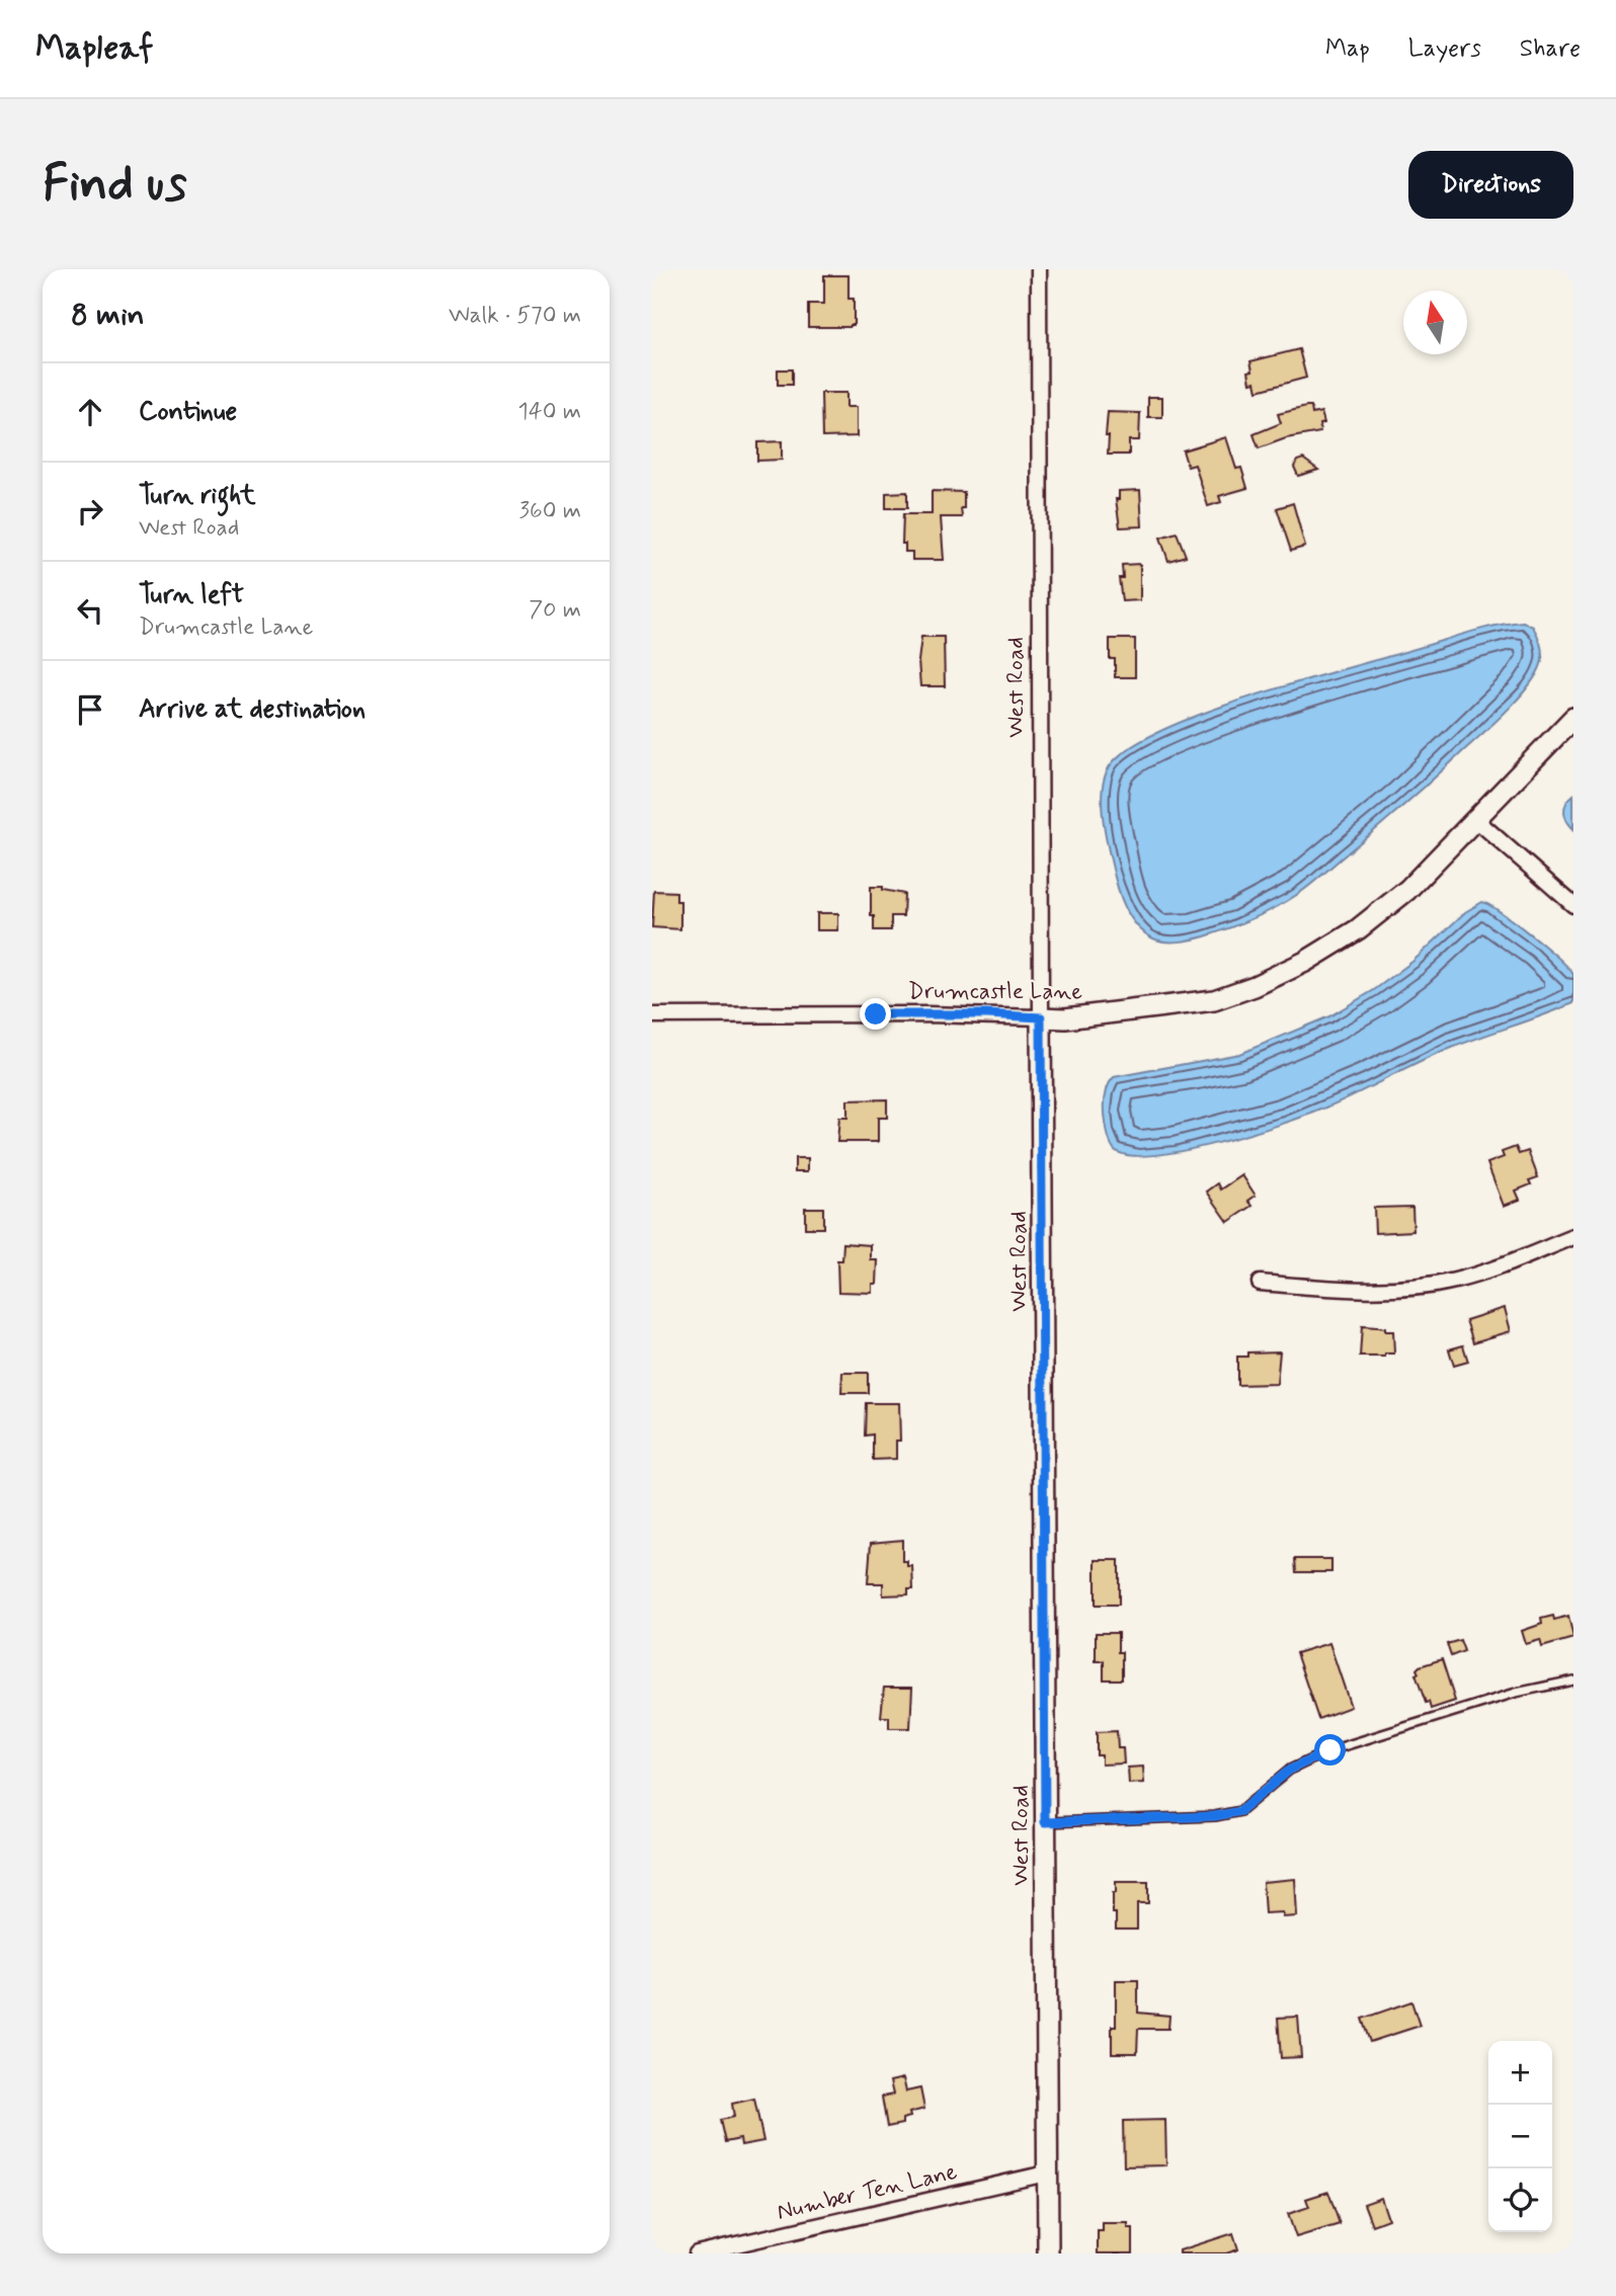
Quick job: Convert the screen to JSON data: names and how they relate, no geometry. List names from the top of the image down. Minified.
{"streets":{"street":["West Road","Drumcastle Lane","Number Ten Lane"]},"crossings":[["West Road","Drumcastle Lane"],["West Road","Number Ten Lane"]],"north":"top","page":{"header":"Mapleaf","nav":["Map","Layers","Share"],"buttons":"Directions","title":"Find us","heading":["8 min","Walk · 570 m"],"list":[["Continue","140 m"],["Turn right","West Road","360 m"],["Turn left","Drumcastle Lane","70 m"],"Arrive at destination"],"map_buttons":["+","−"]}}
